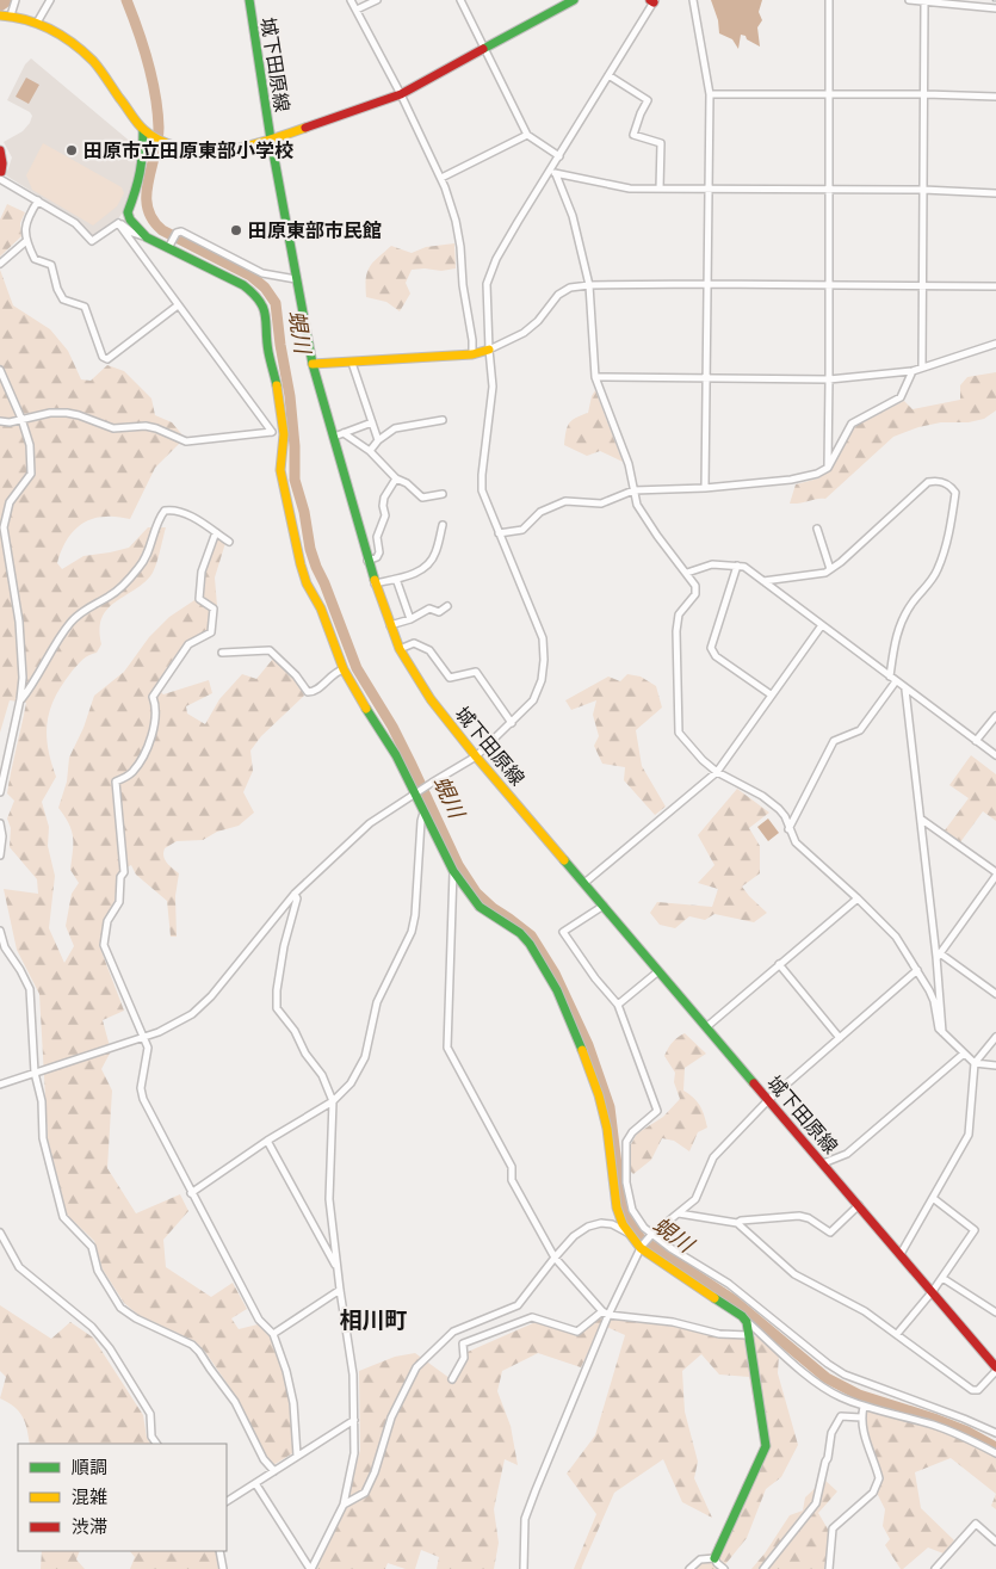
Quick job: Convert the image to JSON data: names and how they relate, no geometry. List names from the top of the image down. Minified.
{"streets":{"street":["城下田原線"]},"districts":["相川町"],"water":["蜆川"],"places":["田原市立田原東部小学校","田原東部市民館"],"legend":["順調","混雑","渋滞"]}
